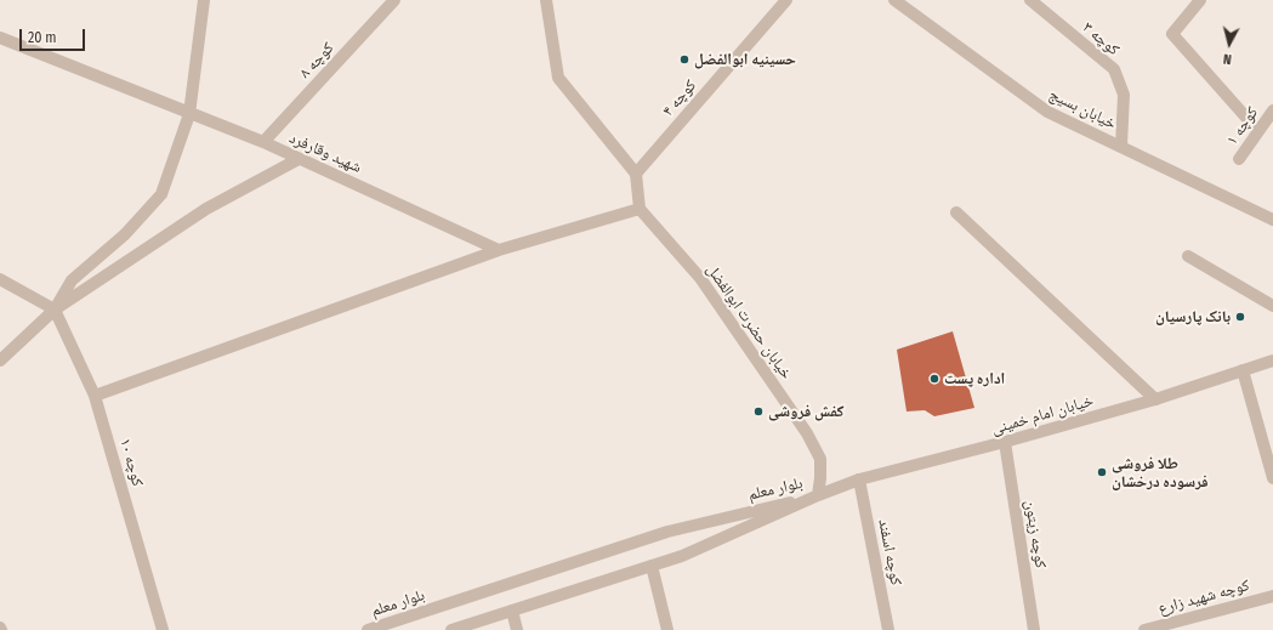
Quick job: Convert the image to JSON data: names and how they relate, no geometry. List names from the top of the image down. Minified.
{"streets":{"street":["کوچه ۳","کوچه ۸","کوچه ۴","خیابان بسیج","کوچه ۱","شهید وقارفرد","خیابان حضرت ابوالفضل","خیابان امام خمینی","کوچه ۱۰","بلوار معلم","کوچه زیتون","کوچه اسفند","کوچه شهید زارع"]},"crossings":[["کوچه ۳","خیابان بسیج"],["کوچه ۸","شهید وقارفرد"],["خیابان حضرت ابوالفضل","خیابان امام خمینی"],["خیابان حضرت ابوالفضل","بلوار معلم"],["خیابان امام خمینی","بلوار معلم"],["خیابان امام خمینی","کوچه زیتون"],["خیابان امام خمینی","کوچه اسفند"]],"places":["حسینیه ابوالفضل","بانک پارسیان","اداره پست","کفش فروشی","طلا فروشی فرسوده درخشان"],"scale_bar":"20 m","north":"bottom"}
